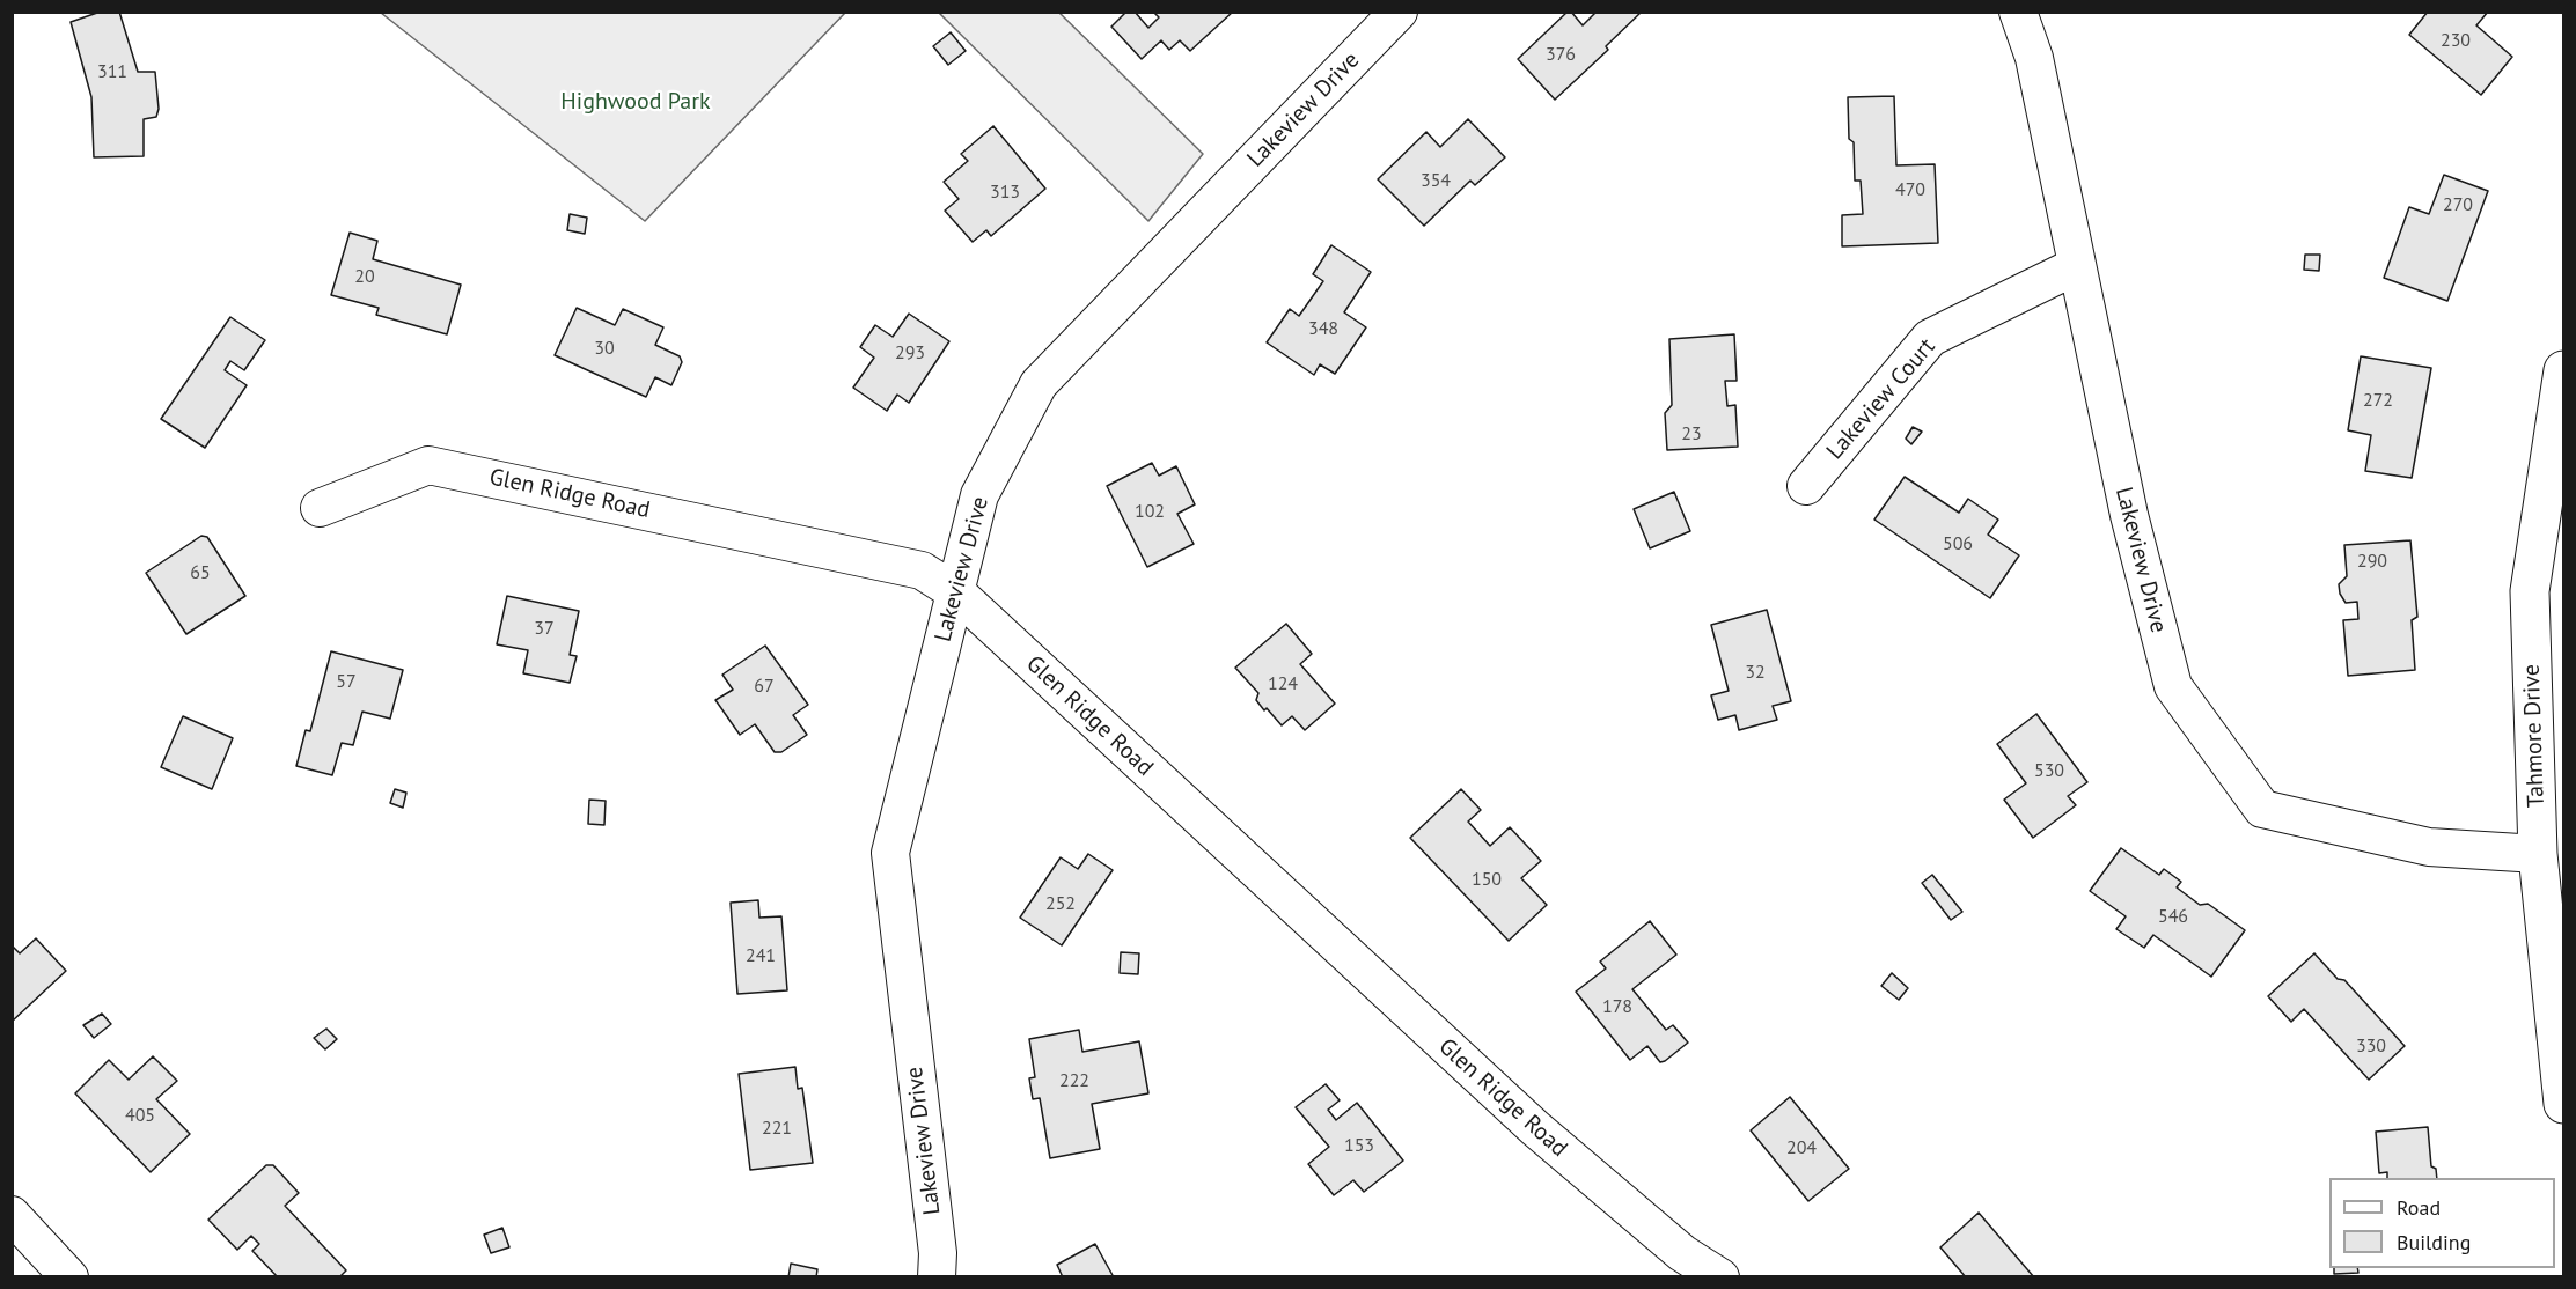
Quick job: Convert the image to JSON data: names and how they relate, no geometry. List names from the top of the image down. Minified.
{"streets":{"street":["Lakeview Drive","Lakeview Court","Glen Ridge Road","Tahmore Drive"]},"crossings":[["Lakeview Drive","Lakeview Court"],["Lakeview Drive","Glen Ridge Road"],["Lakeview Drive","Tahmore Drive"]],"parks":["Highwood Park"],"house_numbers":["230","376","311","354","470","313","270","20","348","30","293","272","23","102","506","290","65","37","32","57","124","67","530","150","252","546","241","178","330","222","405","221","153","204"],"legend":["Road","Building"]}
